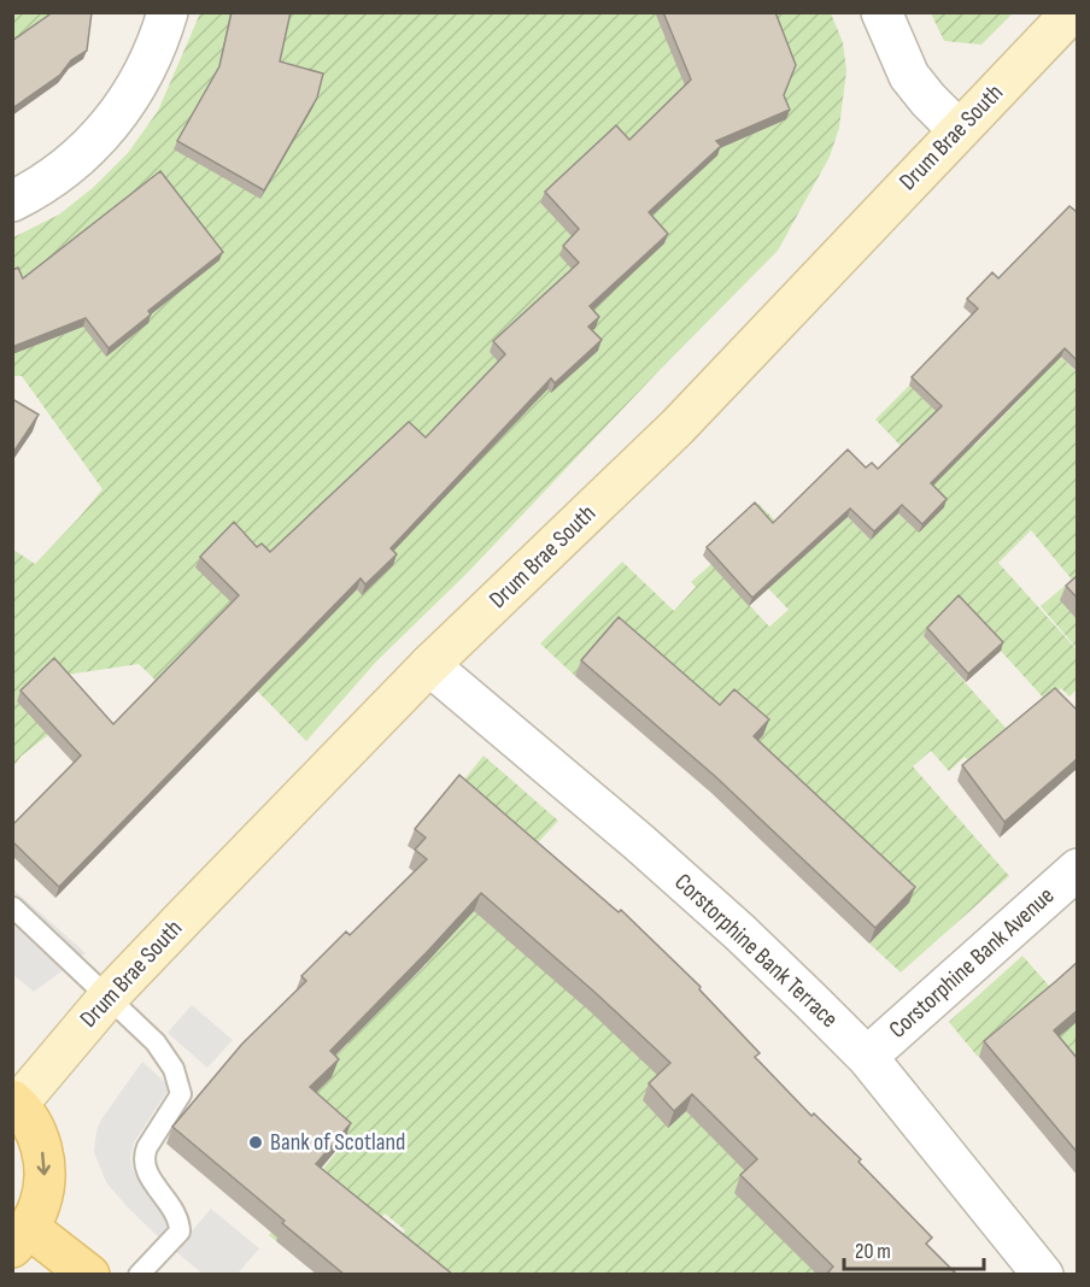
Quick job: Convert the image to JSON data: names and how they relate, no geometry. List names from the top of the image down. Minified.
{"streets":{"main road":["Drum Brae South"],"street":["Corstorphine Bank Terrace","Corstorphine Bank Avenue"]},"crossings":[["Drum Brae South","Corstorphine Bank Terrace"],["Corstorphine Bank Terrace","Corstorphine Bank Avenue"]],"places":["Bank of Scotland"],"scale_bar":"20 m"}
